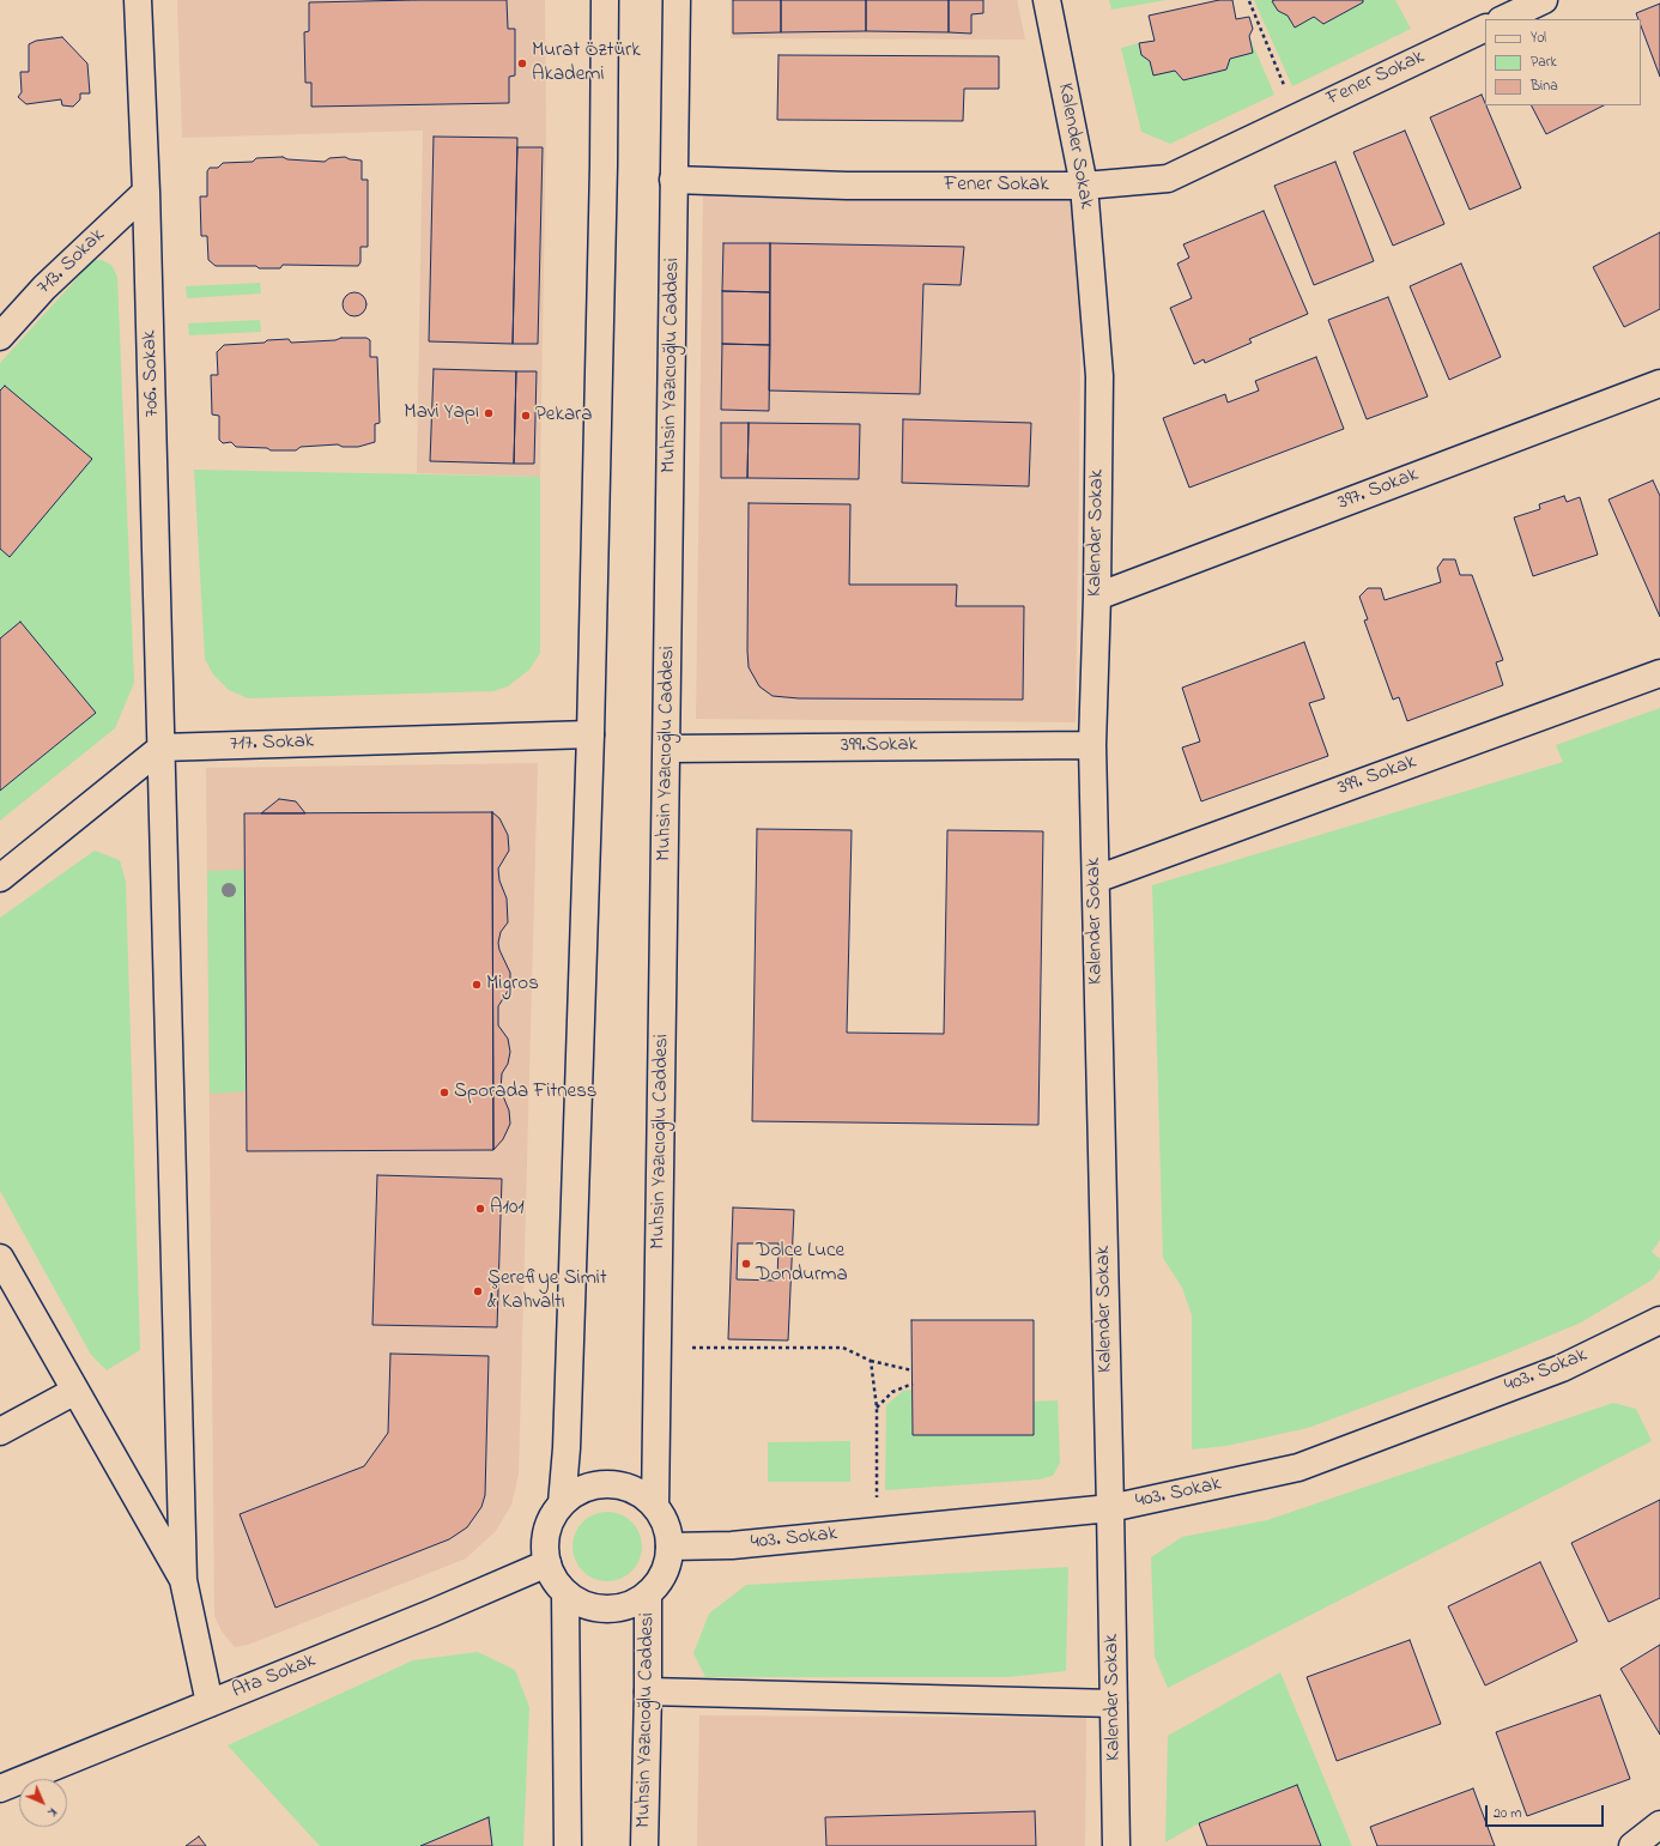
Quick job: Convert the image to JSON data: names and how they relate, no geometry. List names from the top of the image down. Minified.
{"streets":{"street":["Fener Sokak","Kalender Sokak","713. Sokak","Muhsin Yazıcıoğlu Caddesi","706. Sokak","397. Sokak","717. Sokak","399.Sokak","399. Sokak","403. Sokak","Ata Sokak"]},"crossings":[["Fener Sokak","Kalender Sokak"],["Fener Sokak","Muhsin Yazıcıoğlu Caddesi"],["Kalender Sokak","397. Sokak"],["Kalender Sokak","399.Sokak"],["Kalender Sokak","399. Sokak"],["Kalender Sokak","403. Sokak"],["713. Sokak","706. Sokak"],["Muhsin Yazıcıoğlu Caddesi","399.Sokak"],["Muhsin Yazıcıoğlu Caddesi","403. Sokak"],["Muhsin Yazıcıoğlu Caddesi","Ata Sokak"],["706. Sokak","717. Sokak"],["403. Sokak","Ata Sokak"]],"places":["Murat Öztürk Akademi","Mavi Yapı","Pekara","Migros","Sporada Fitness","A101","Dolce Luce Dondurma","Şerefiye Simit & Kahvaltı"],"legend":["Yol","Park","Bina"],"scale_bar":"20 m","north":"bottom right"}
